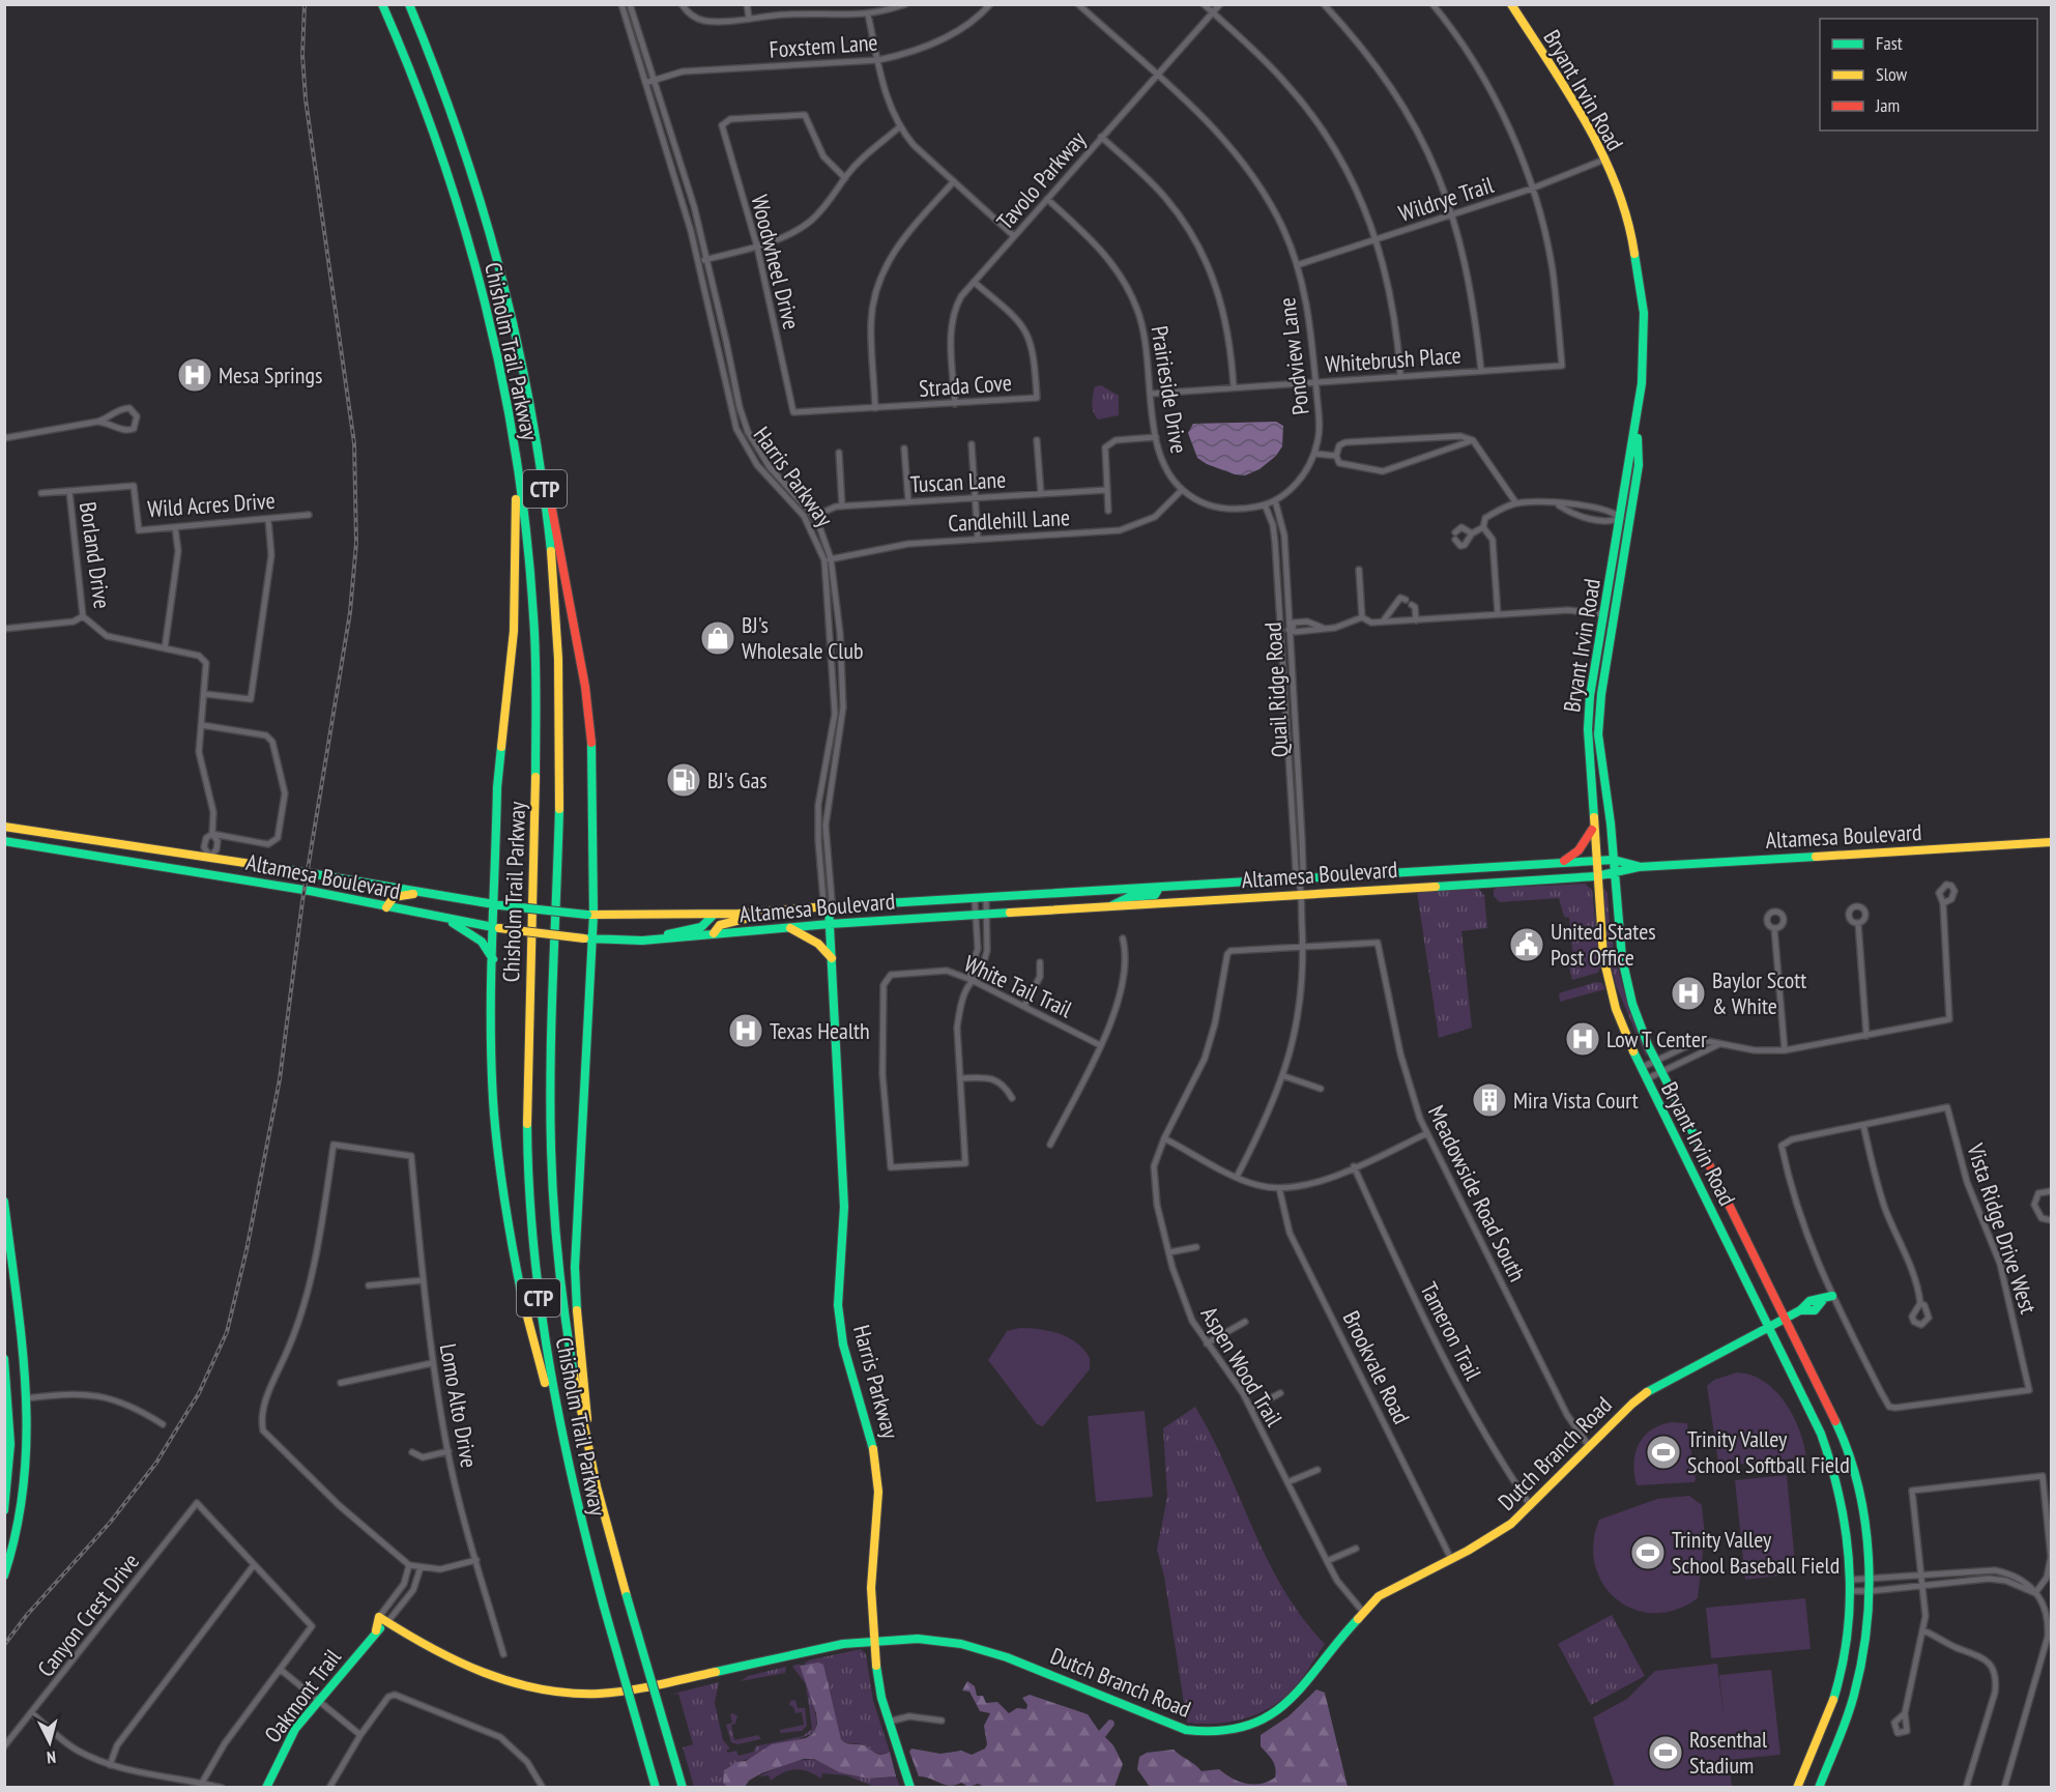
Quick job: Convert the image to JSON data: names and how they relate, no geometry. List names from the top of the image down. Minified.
{"streets":{"main road":["Bryant Irvin Road","Chisholm Trail Parkway","Harris Parkway","CTP","Altamesa Boulevard","Dutch Branch Road","Oakmont Trail"],"street":["Foxstem Lane","Tavolo Parkway","Wildrye Trail","Woodwheel Drive","Pondview Lane","Whitebrush Place","Strada Cove","Prairieside Drive","Tuscan Lane","Wild Acres Drive","Candlehill Lane","Borland Drive","Quail Ridge Road","White Tail Trail","Meadowside Road South","Vista Ridge Drive West","Tameron Trail","Aspen Wood Trail","Brookvale Road","Lomo Alto Drive","Canyon Crest Drive"]},"crossings":[["Foxstem Lane","Harris Parkway"],["Bryant Irvin Road","Wildrye Trail"],["Bryant Irvin Road","Altamesa Boulevard"],["Bryant Irvin Road","Dutch Branch Road"],["Tavolo Parkway","Pondview Lane"],["Tavolo Parkway","Strada Cove"],["Tavolo Parkway","Prairieside Drive"],["Wildrye Trail","Pondview Lane"],["Wildrye Trail","Whitebrush Place"],["Woodwheel Drive","Strada Cove"],["Pondview Lane","Whitebrush Place"],["Pondview Lane","Prairieside Drive"],["Pondview Lane","Quail Ridge Road"],["Whitebrush Place","Prairieside Drive"],["Prairieside Drive","Candlehill Lane"],["Prairieside Drive","Quail Ridge Road"],["Harris Parkway","Tuscan Lane"],["Harris Parkway","Candlehill Lane"],["Harris Parkway","Altamesa Boulevard"],["Harris Parkway","Dutch Branch Road"],["Wild Acres Drive","Borland Drive"],["Borland Drive","Altamesa Boulevard"],["Quail Ridge Road","Altamesa Boulevard"],["Quail Ridge Road","Meadowside Road South"],["Quail Ridge Road","Aspen Wood Trail"],["Meadowside Road South","Aspen Wood Trail"],["Meadowside Road South","Dutch Branch Road"],["Vista Ridge Drive West","Dutch Branch Road"],["Tameron Trail","Dutch Branch Road"],["Aspen Wood Trail","Dutch Branch Road"],["Brookvale Road","Dutch Branch Road"],["Lomo Alto Drive","Oakmont Trail"],["Dutch Branch Road","Oakmont Trail"]],"places":{"hospital":["Mesa Springs","Baylor Scott & White","Texas Health","Low T Center"],"shop":["BJ's Wholesale Club"],"fuel station":["BJ's Gas"],"public building":["United States Post Office"],"building":["Mira Vista Court"],"sports":["Trinity Valley School Softball Field","Trinity Valley School Baseball Field","Rosenthal Stadium"]},"legend":["Fast","Slow","Jam"],"north":"bottom"}
